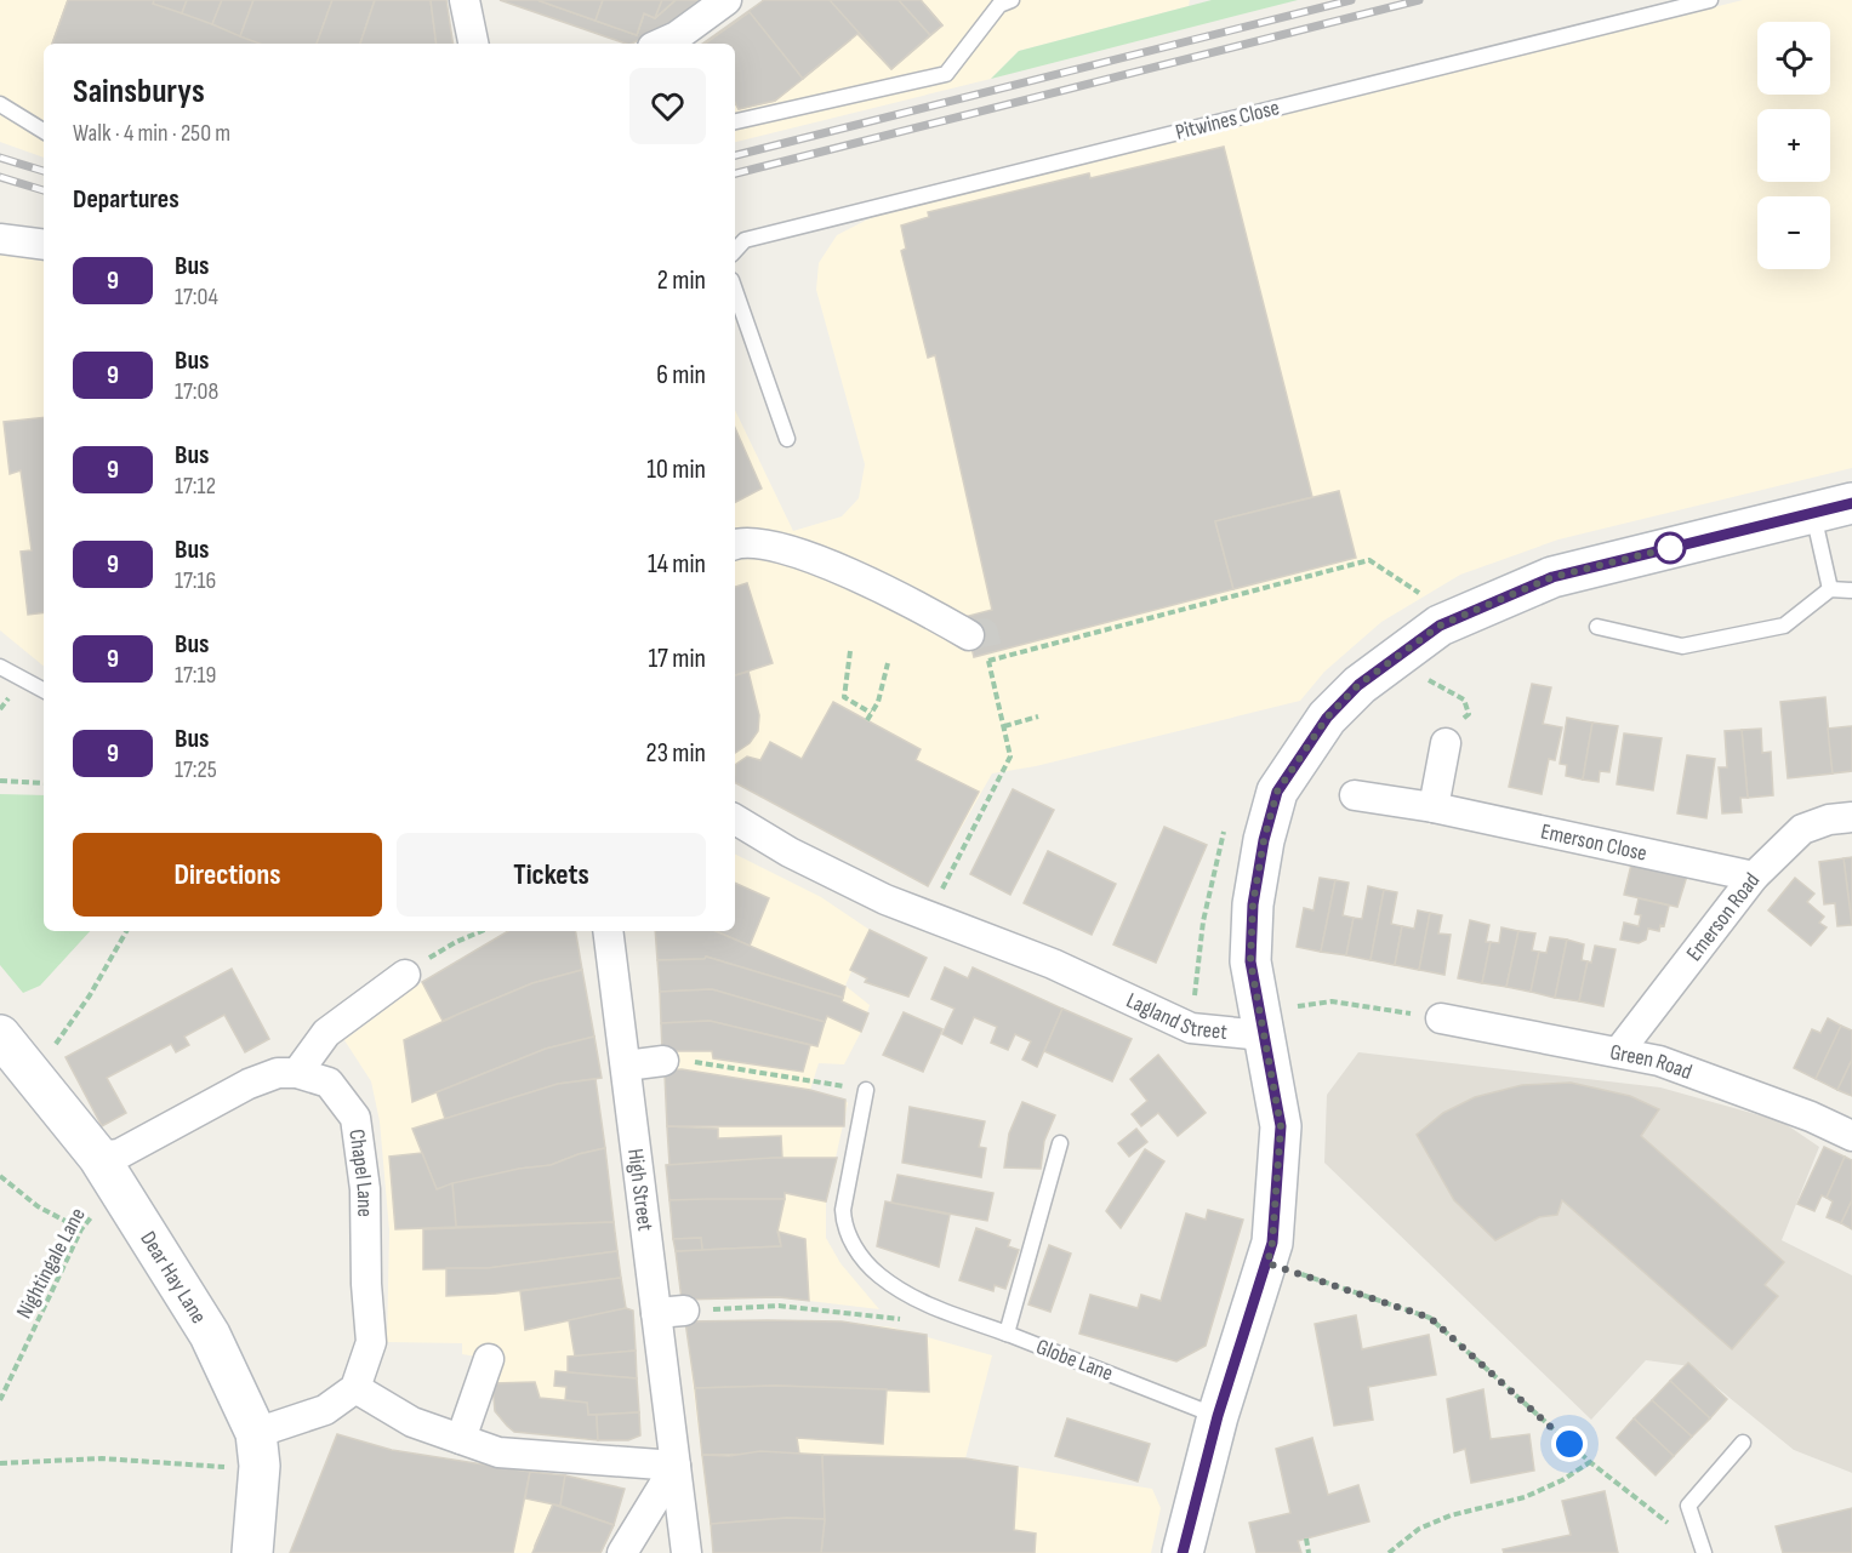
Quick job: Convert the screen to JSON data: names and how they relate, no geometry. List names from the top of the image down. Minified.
{"streets":{"street":["Emerson Close","Emerson Road","Lagland Street","Green Road","Chapel Lane","High Street","Dear Hay Lane"],"lane":["Pitwines Close","Globe Lane"],"path":["Nightingale Lane"]},"crossings":[["Emerson Close","Emerson Road"],["Emerson Road","Green Road"],["Chapel Lane","Nightingale Lane"],["Chapel Lane","Dear Hay Lane"],["Nightingale Lane","Dear Hay Lane"]],"lines":["bus line 9"],"page":{"map_buttons":["+","−"],"heading":[["Sainsburys","Walk · 4 min · 250 m"],"Departures"],"list":[{"mark":"9","name":"Bus","note":"17:04","value":"2 min"},{"mark":"9","name":"Bus","note":"17:08","value":"6 min"},{"mark":"9","name":"Bus","note":"17:12","value":"10 min"},{"mark":"9","name":"Bus","note":"17:16","value":"14 min"},{"mark":"9","name":"Bus","note":"17:19","value":"17 min"},{"mark":"9","name":"Bus","note":"17:25","value":"23 min"}],"buttons":["Directions","Tickets"]}}
